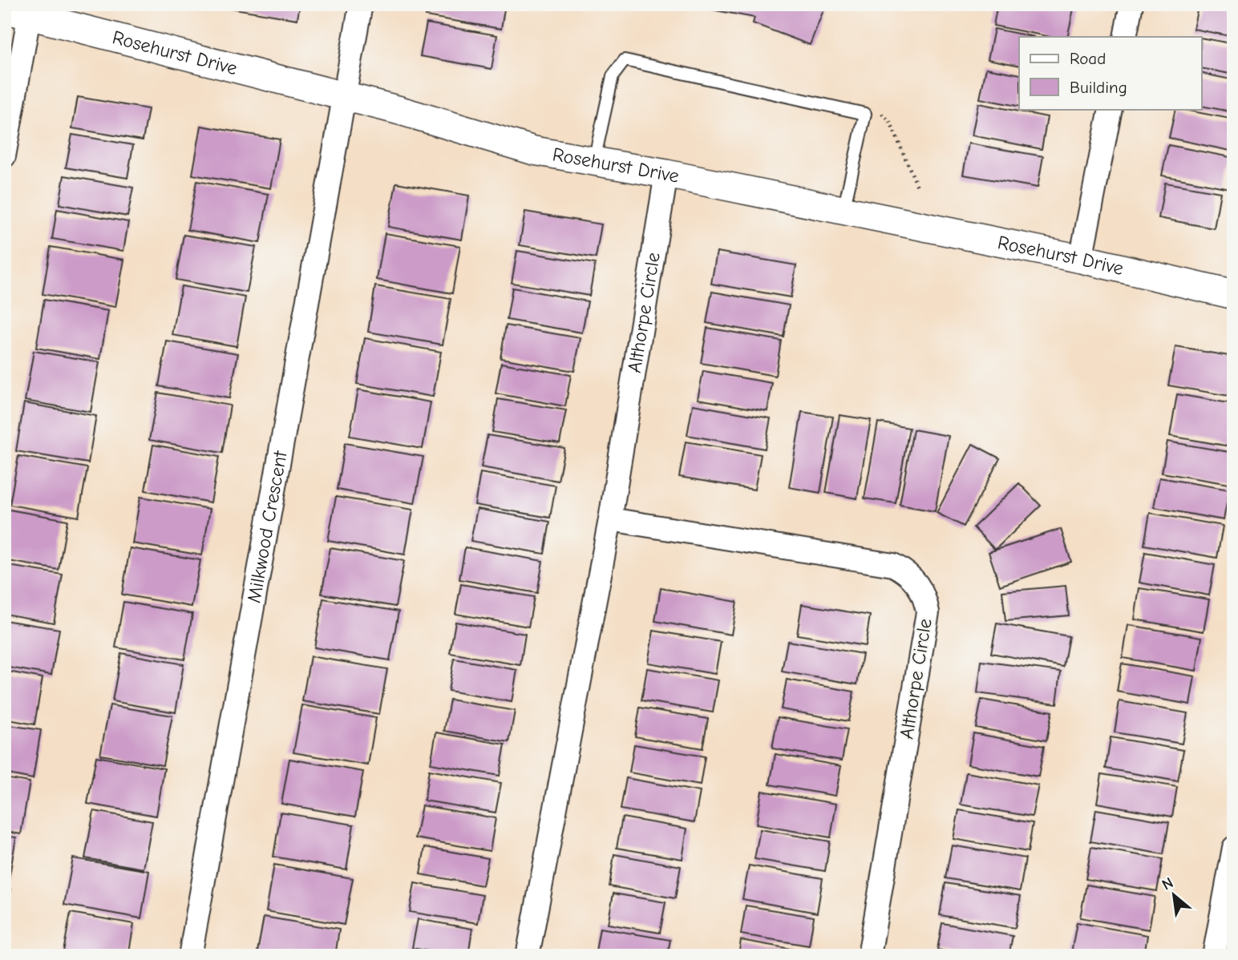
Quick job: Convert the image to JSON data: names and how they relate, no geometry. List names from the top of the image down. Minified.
{"streets":{"street":["Rosehurst Drive","Althorpe Circle","Milkwood Crescent"]},"crossings":[["Rosehurst Drive","Althorpe Circle"],["Rosehurst Drive","Milkwood Crescent"]],"legend":["Road","Building"],"north":"top left"}
